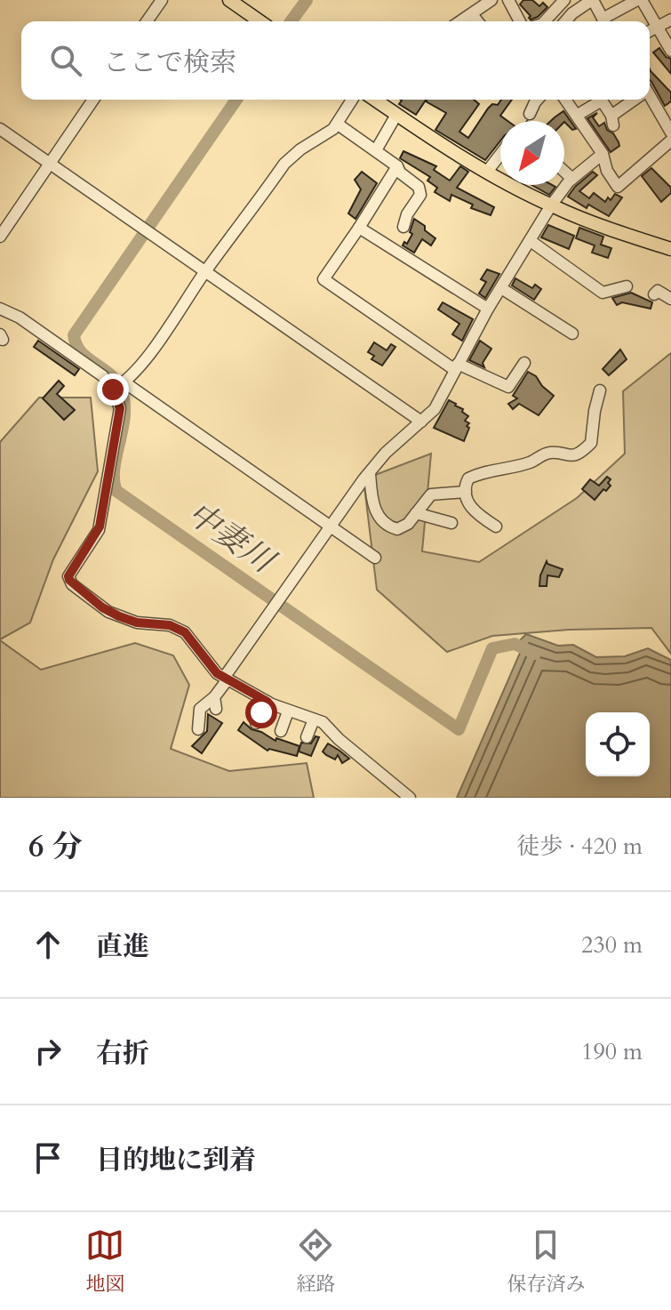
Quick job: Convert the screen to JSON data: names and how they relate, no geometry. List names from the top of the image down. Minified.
{"water":["中妻川"],"north":"bottom left","page":{"search":"ここで検索","heading":["6 分","徒歩 · 420 m"],"list":[["直進","230 m"],["右折","190 m"],"目的地に到着"],"nav":["地図","経路","保存済み"]}}
